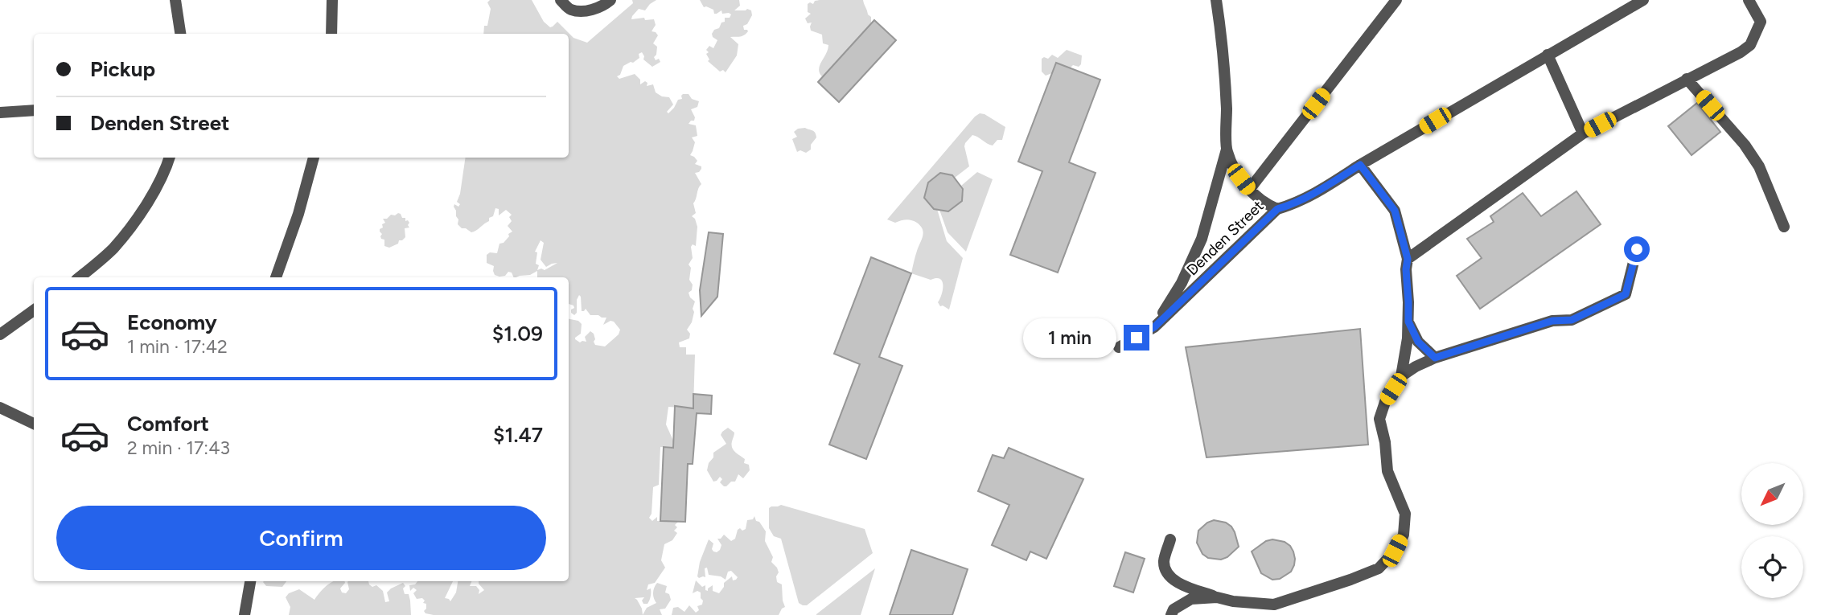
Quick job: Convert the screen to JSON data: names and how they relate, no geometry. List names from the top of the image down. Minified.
{"streets":{"street":["Denden Street"]},"north":"bottom left","page":{"banner":["Pickup","Denden Street"],"list":[{"name":"Economy","note":"1 min · 17:42","value":"$1.09"},{"name":"Comfort","note":"2 min · 17:43","value":"$1.47"}],"bubble":"1 min","buttons":"Confirm"}}
